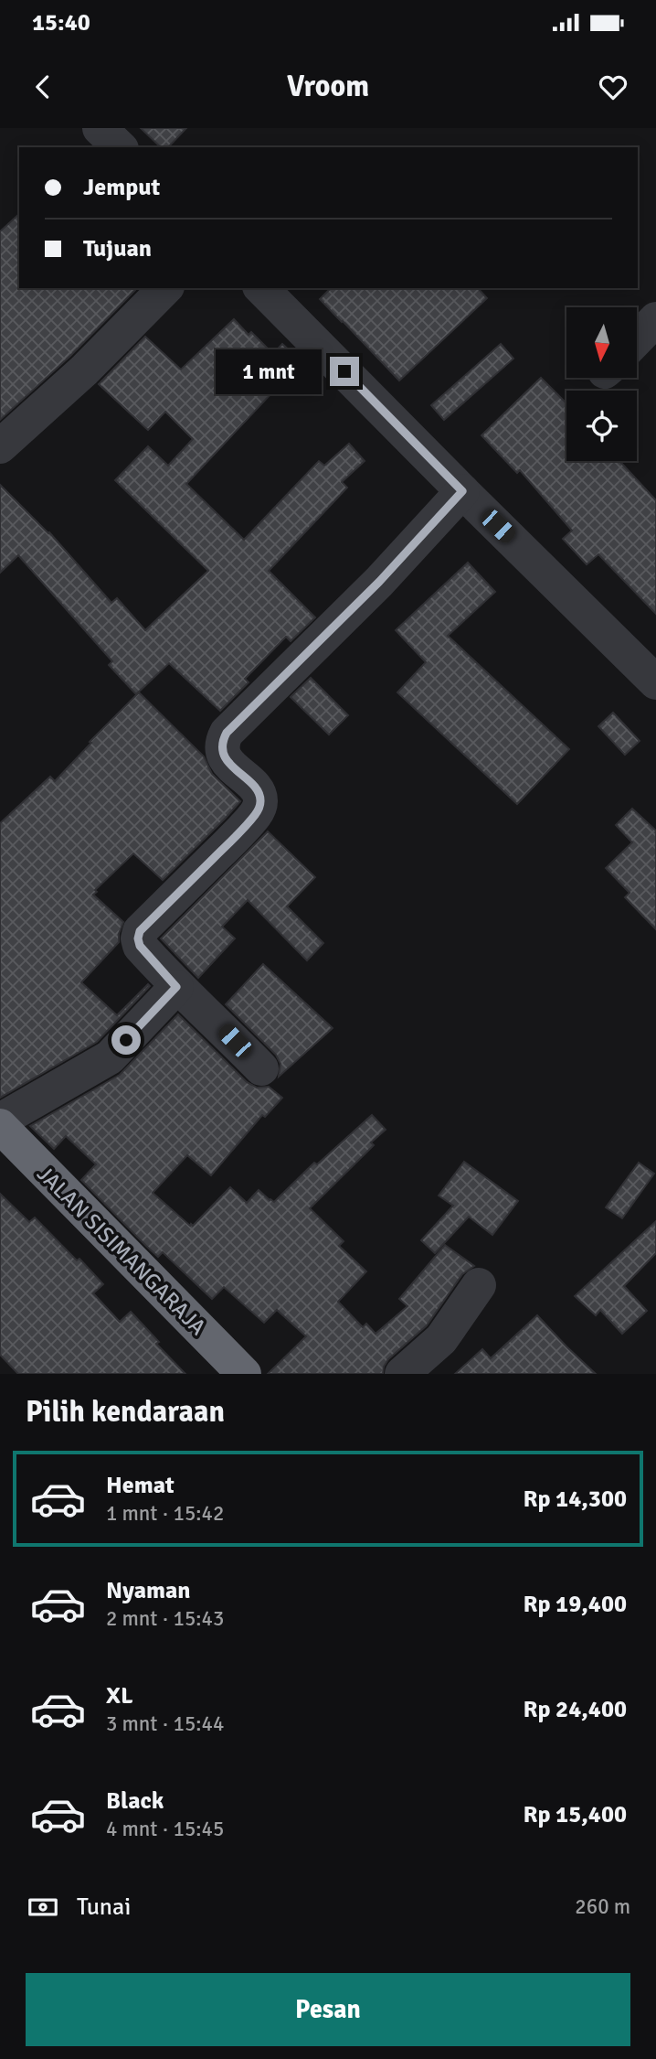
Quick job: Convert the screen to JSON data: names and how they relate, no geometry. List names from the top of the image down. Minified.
{"streets":{"highway":["JALAN SISIMANGARAJA"]},"north":"bottom","page":{"status":"15:40","header":"Vroom","banner":["Jemput","Tujuan"],"bubble":"1 mnt","heading":"Pilih kendaraan","list":[{"name":"Hemat","note":"1 mnt · 15:42","value":"Rp 14,300"},{"name":"Nyaman","note":"2 mnt · 15:43","value":"Rp 19,400"},{"name":"XL","note":"3 mnt · 15:44","value":"Rp 24,400"},{"name":"Black","note":"4 mnt · 15:45","value":"Rp 15,400"}],"pay":["Tunai","260 m"],"buttons":"Pesan"}}
